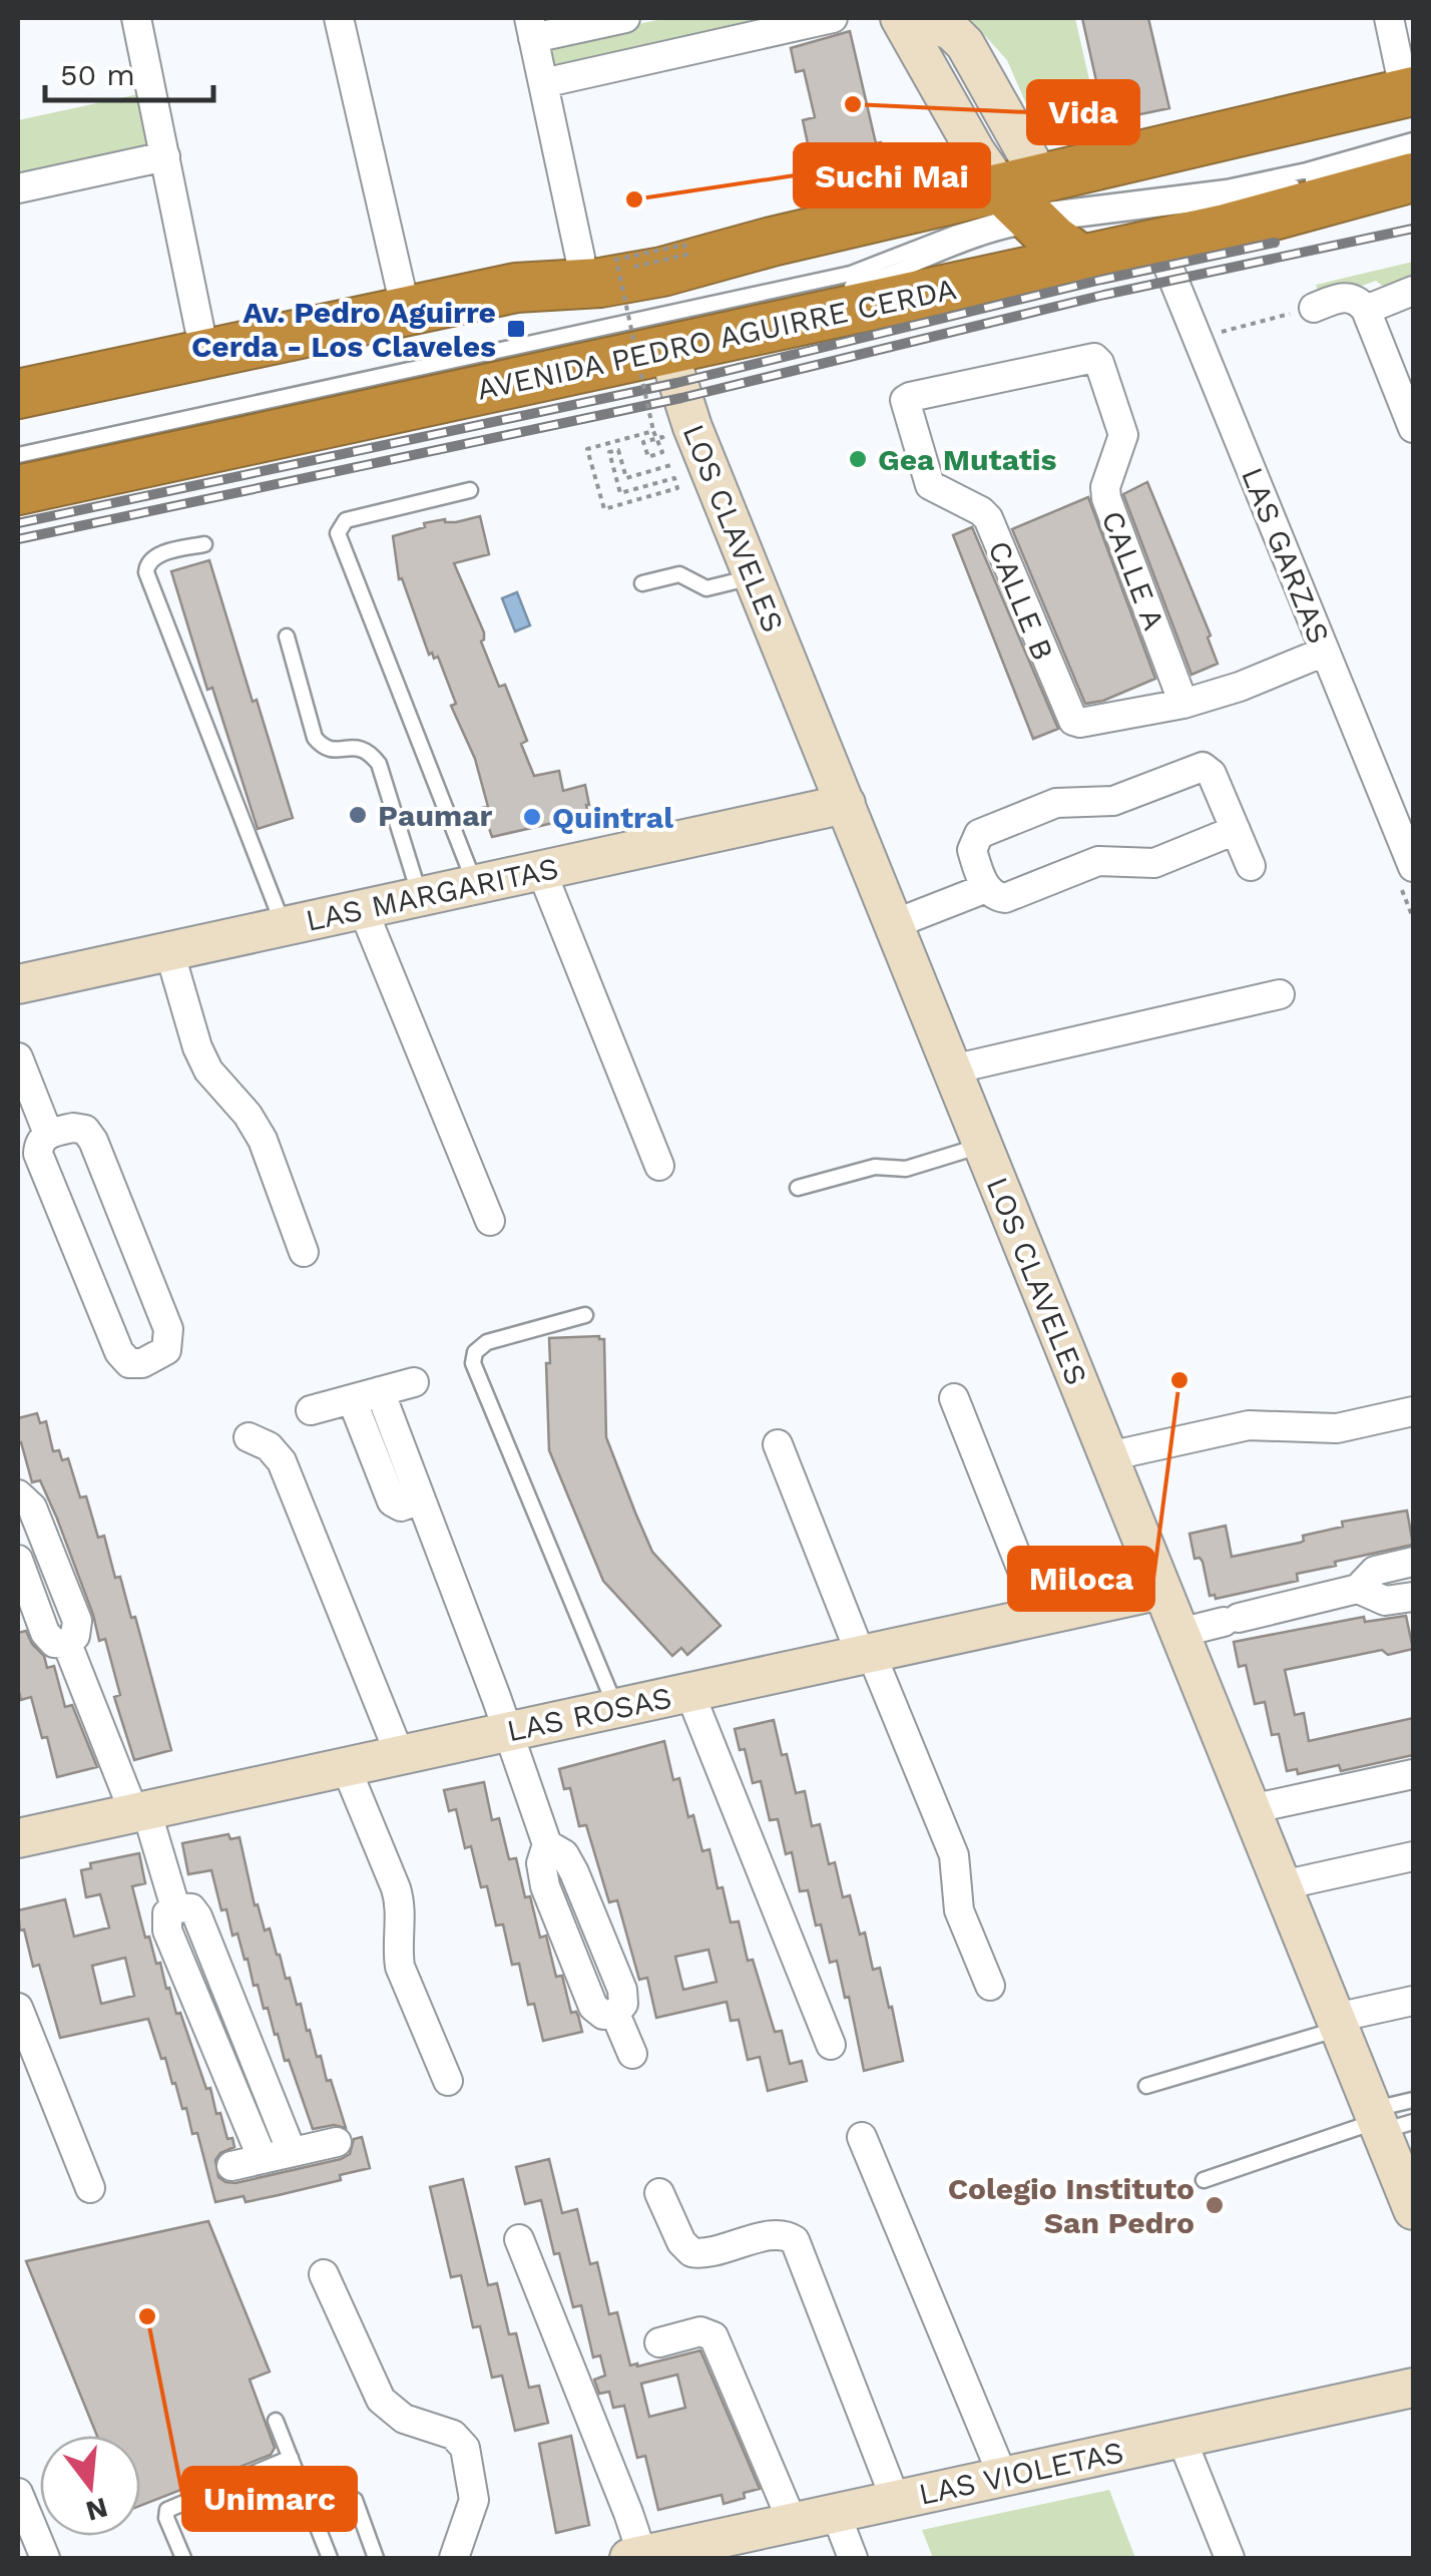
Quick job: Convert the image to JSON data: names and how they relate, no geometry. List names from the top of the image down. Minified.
{"streets":{"highway":["AVENIDA PEDRO AGUIRRE CERDA"],"street":["LOS CLAVELES","LAS GARZAS","CALLE A","CALLE B","LAS MARGARITAS","LAS ROSAS","LAS VIOLETAS"]},"crossings":[["AVENIDA PEDRO AGUIRRE CERDA","LOS CLAVELES"],["AVENIDA PEDRO AGUIRRE CERDA","LAS GARZAS"],["LOS CLAVELES","LAS MARGARITAS"],["LOS CLAVELES","LAS ROSAS"],["CALLE A","CALLE B"]],"places":{"other":["Vida","Suchi Mai","Gea Mutatis","Paumar","Quintral","Miloca","Colegio Instituto San Pedro","Unimarc"],"transit":["Av. Pedro Aguirre Cerda - Los Claveles"]},"scale_bar":"50 m","north":"bottom"}
